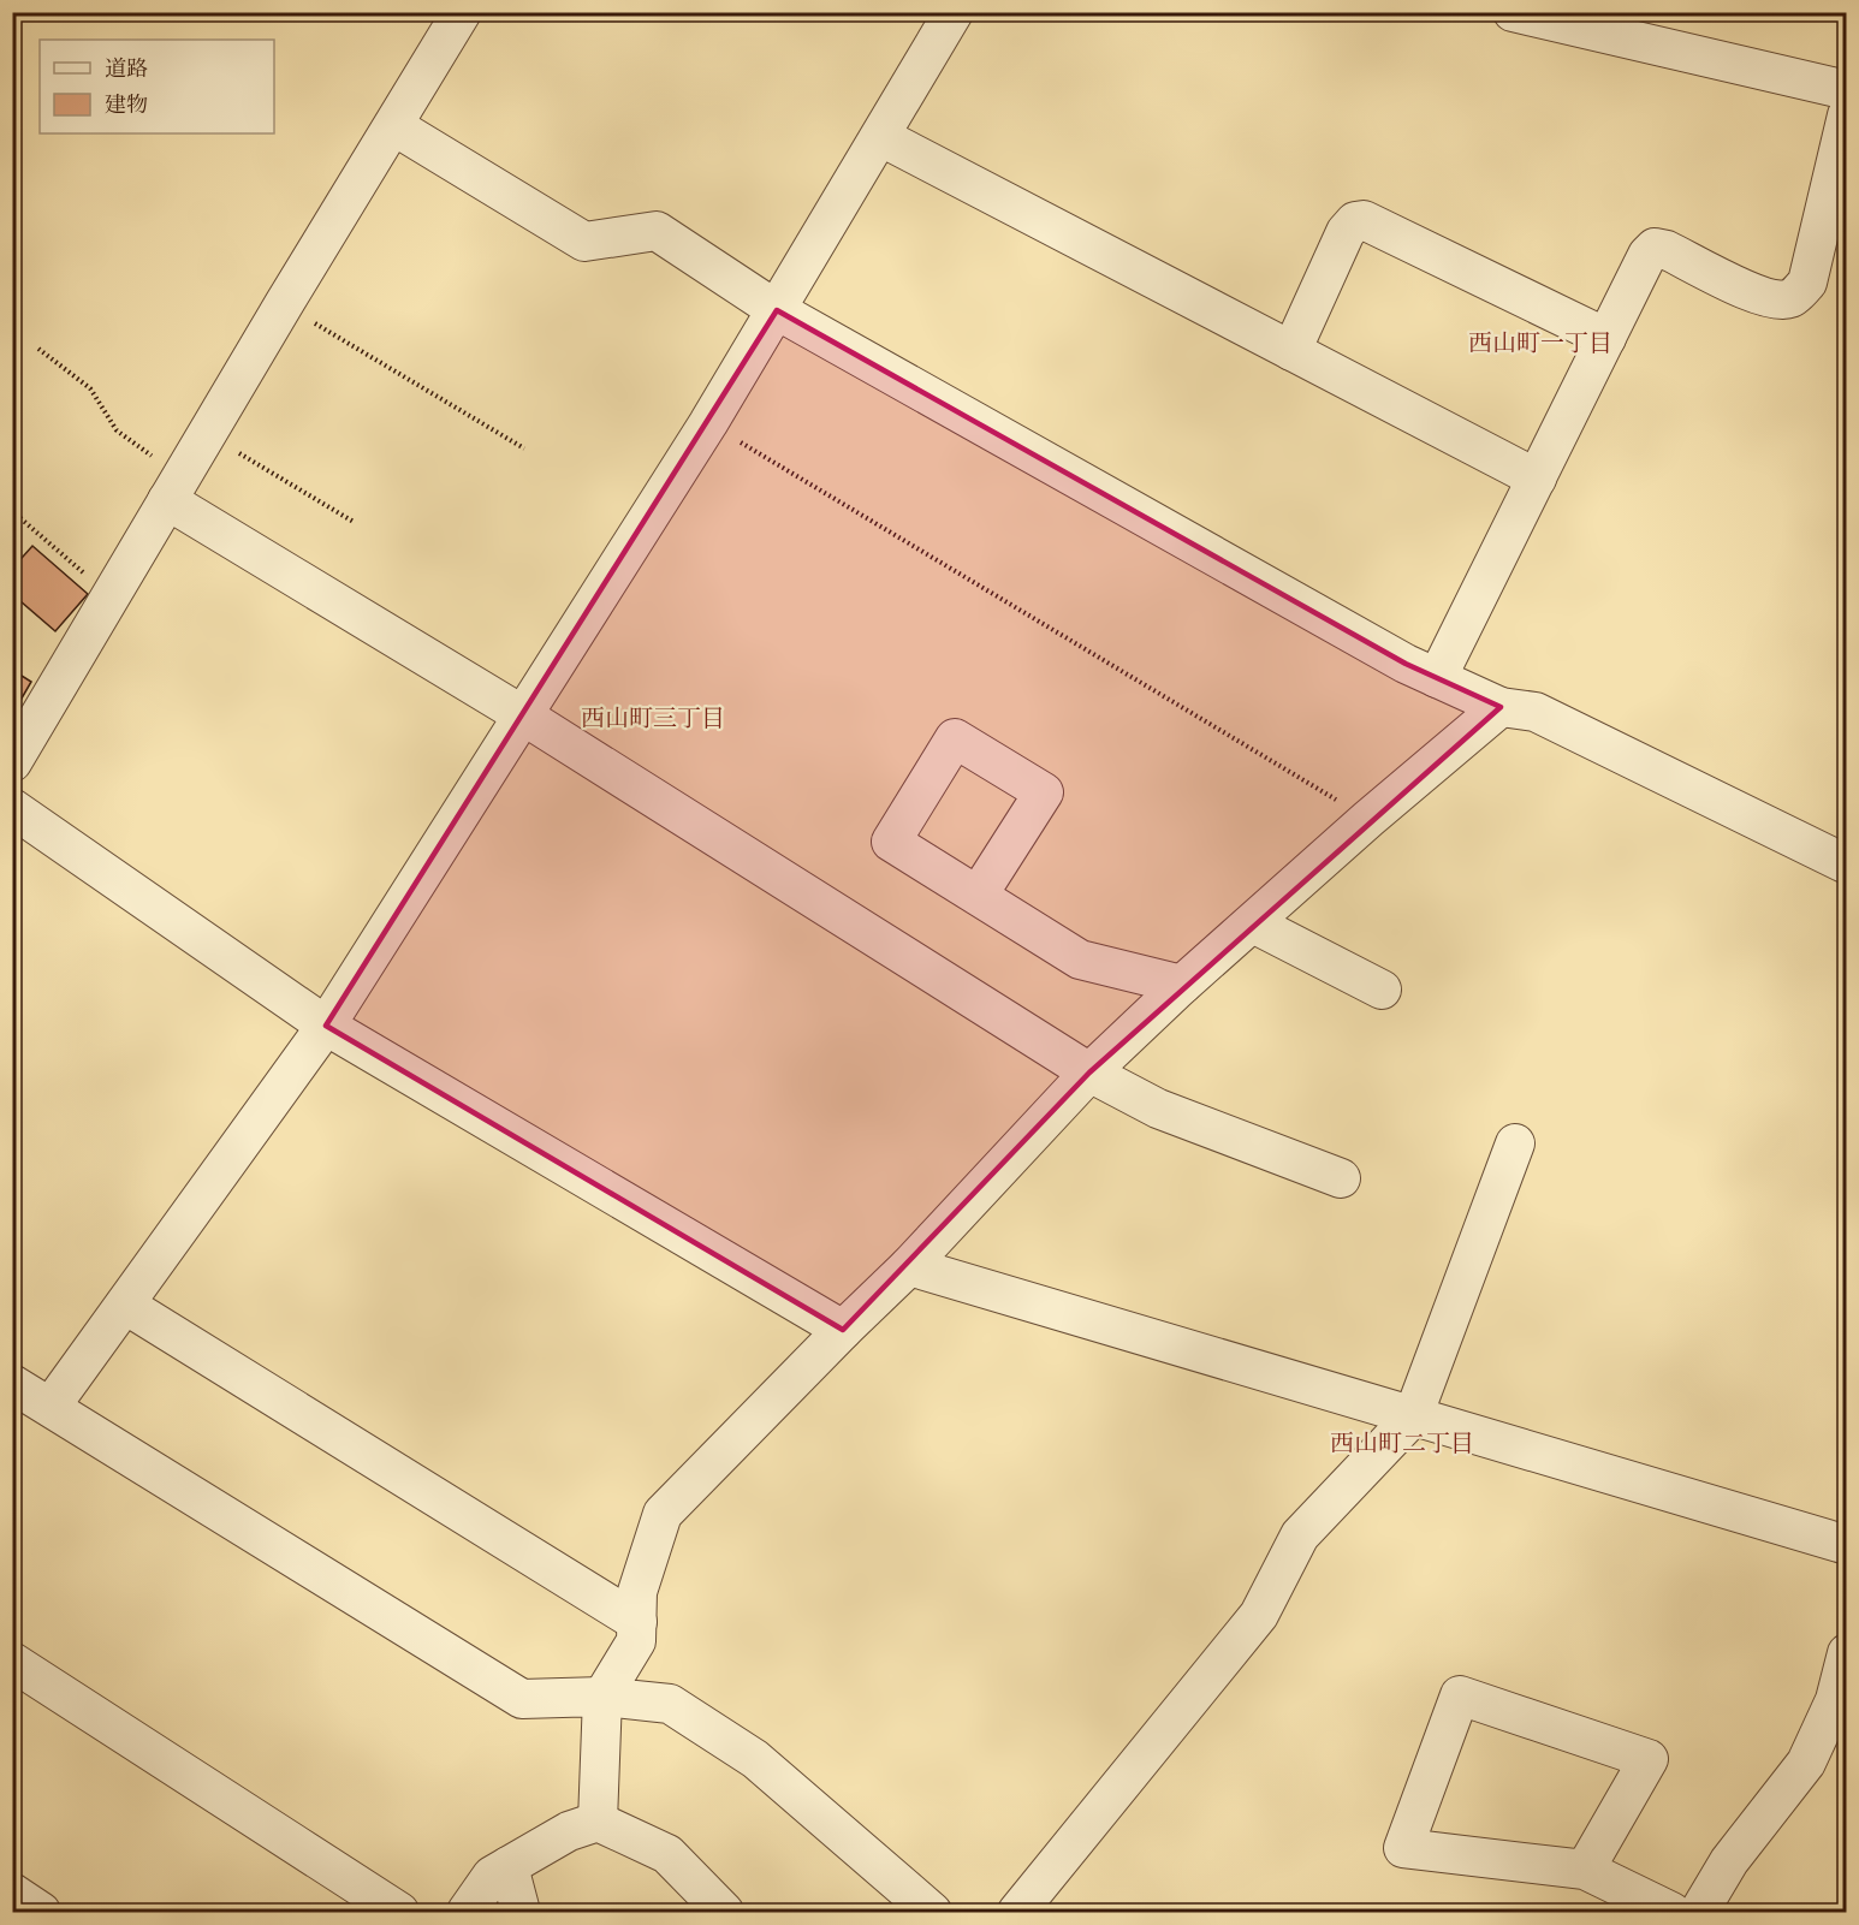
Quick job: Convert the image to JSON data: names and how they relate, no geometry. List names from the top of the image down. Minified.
{"districts":["西山町一丁目","西山町三丁目","西山町二丁目"],"legend":["道路","建物"]}
